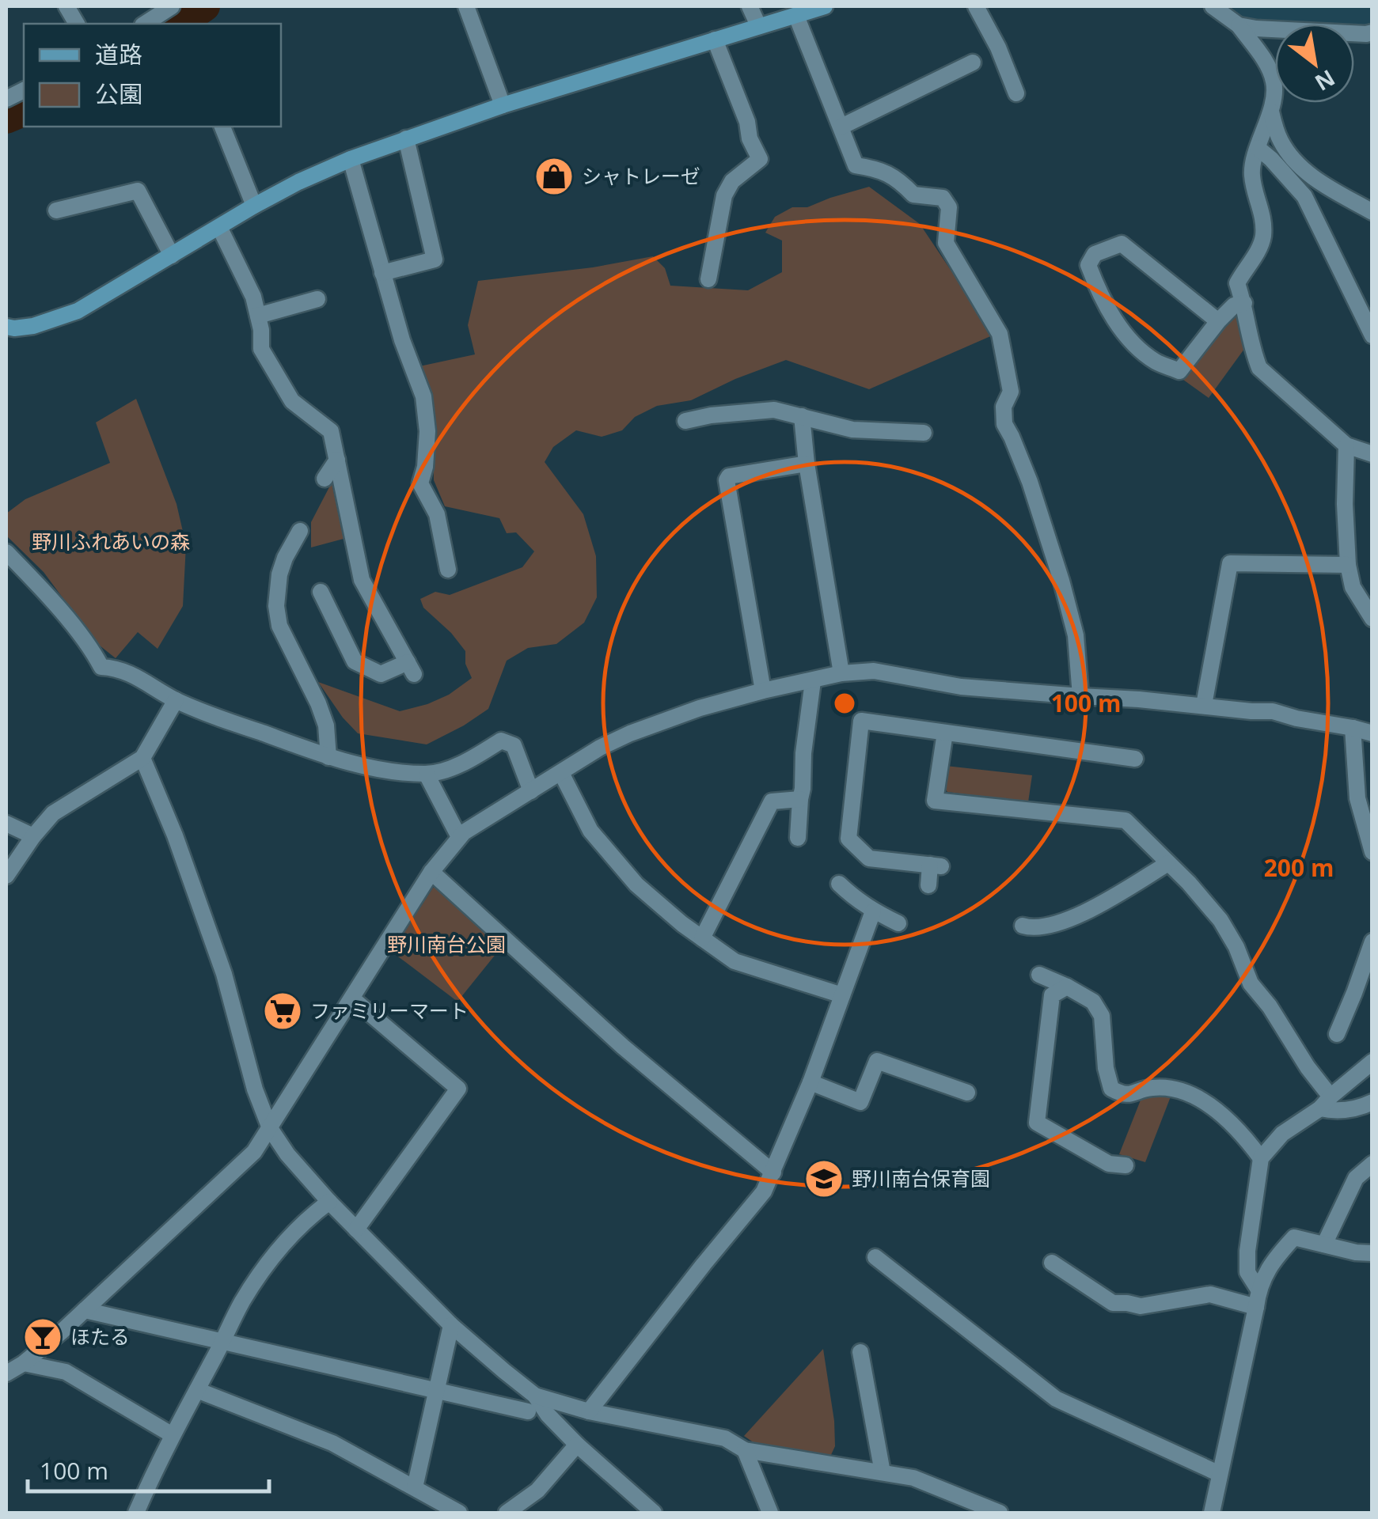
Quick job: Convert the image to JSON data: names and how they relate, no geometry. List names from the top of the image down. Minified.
{"parks":["野川ふれあいの森","野川南台公園"],"places":{"shop":["シャトレーゼ"],"supermarket":["ファミリーマート"],"school or university":["野川南台保育園"],"bar":["ほたる"]},"legend":["道路","公園"],"scale_bar":"100 m","north":"bottom right","rings":["100 m","200 m"]}
